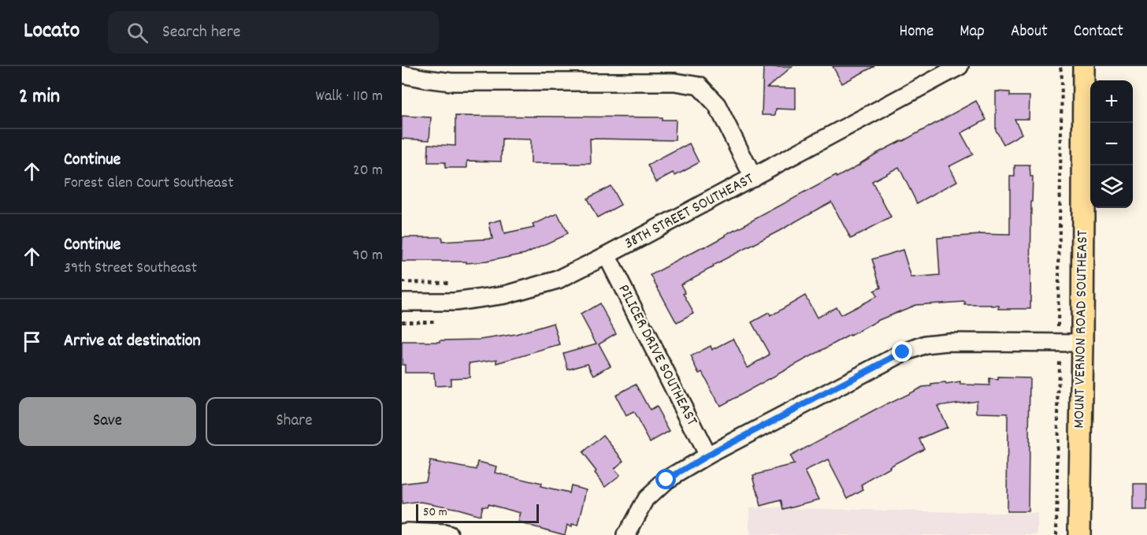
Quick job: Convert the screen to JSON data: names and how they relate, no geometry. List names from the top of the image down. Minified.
{"streets":{"main road":["MOUNT VERNON ROAD SOUTHEAST"],"street":["38TH STREET SOUTHEAST","PILICER DRIVE SOUTHEAST"]},"crossings":[["38TH STREET SOUTHEAST","PILICER DRIVE SOUTHEAST"]],"scale_bar":"50 m","page":{"header":"Locato","search":"Search here","nav":["Home","Map","About","Contact"],"heading":["2 min","Walk · 110 m"],"map_buttons":["+","−"],"list":[["Continue","Forest Glen Court Southeast","20 m"],["Continue","39th Street Southeast","90 m"],"Arrive at destination"],"buttons":["Save","Share"],"scale":"50 m"}}
